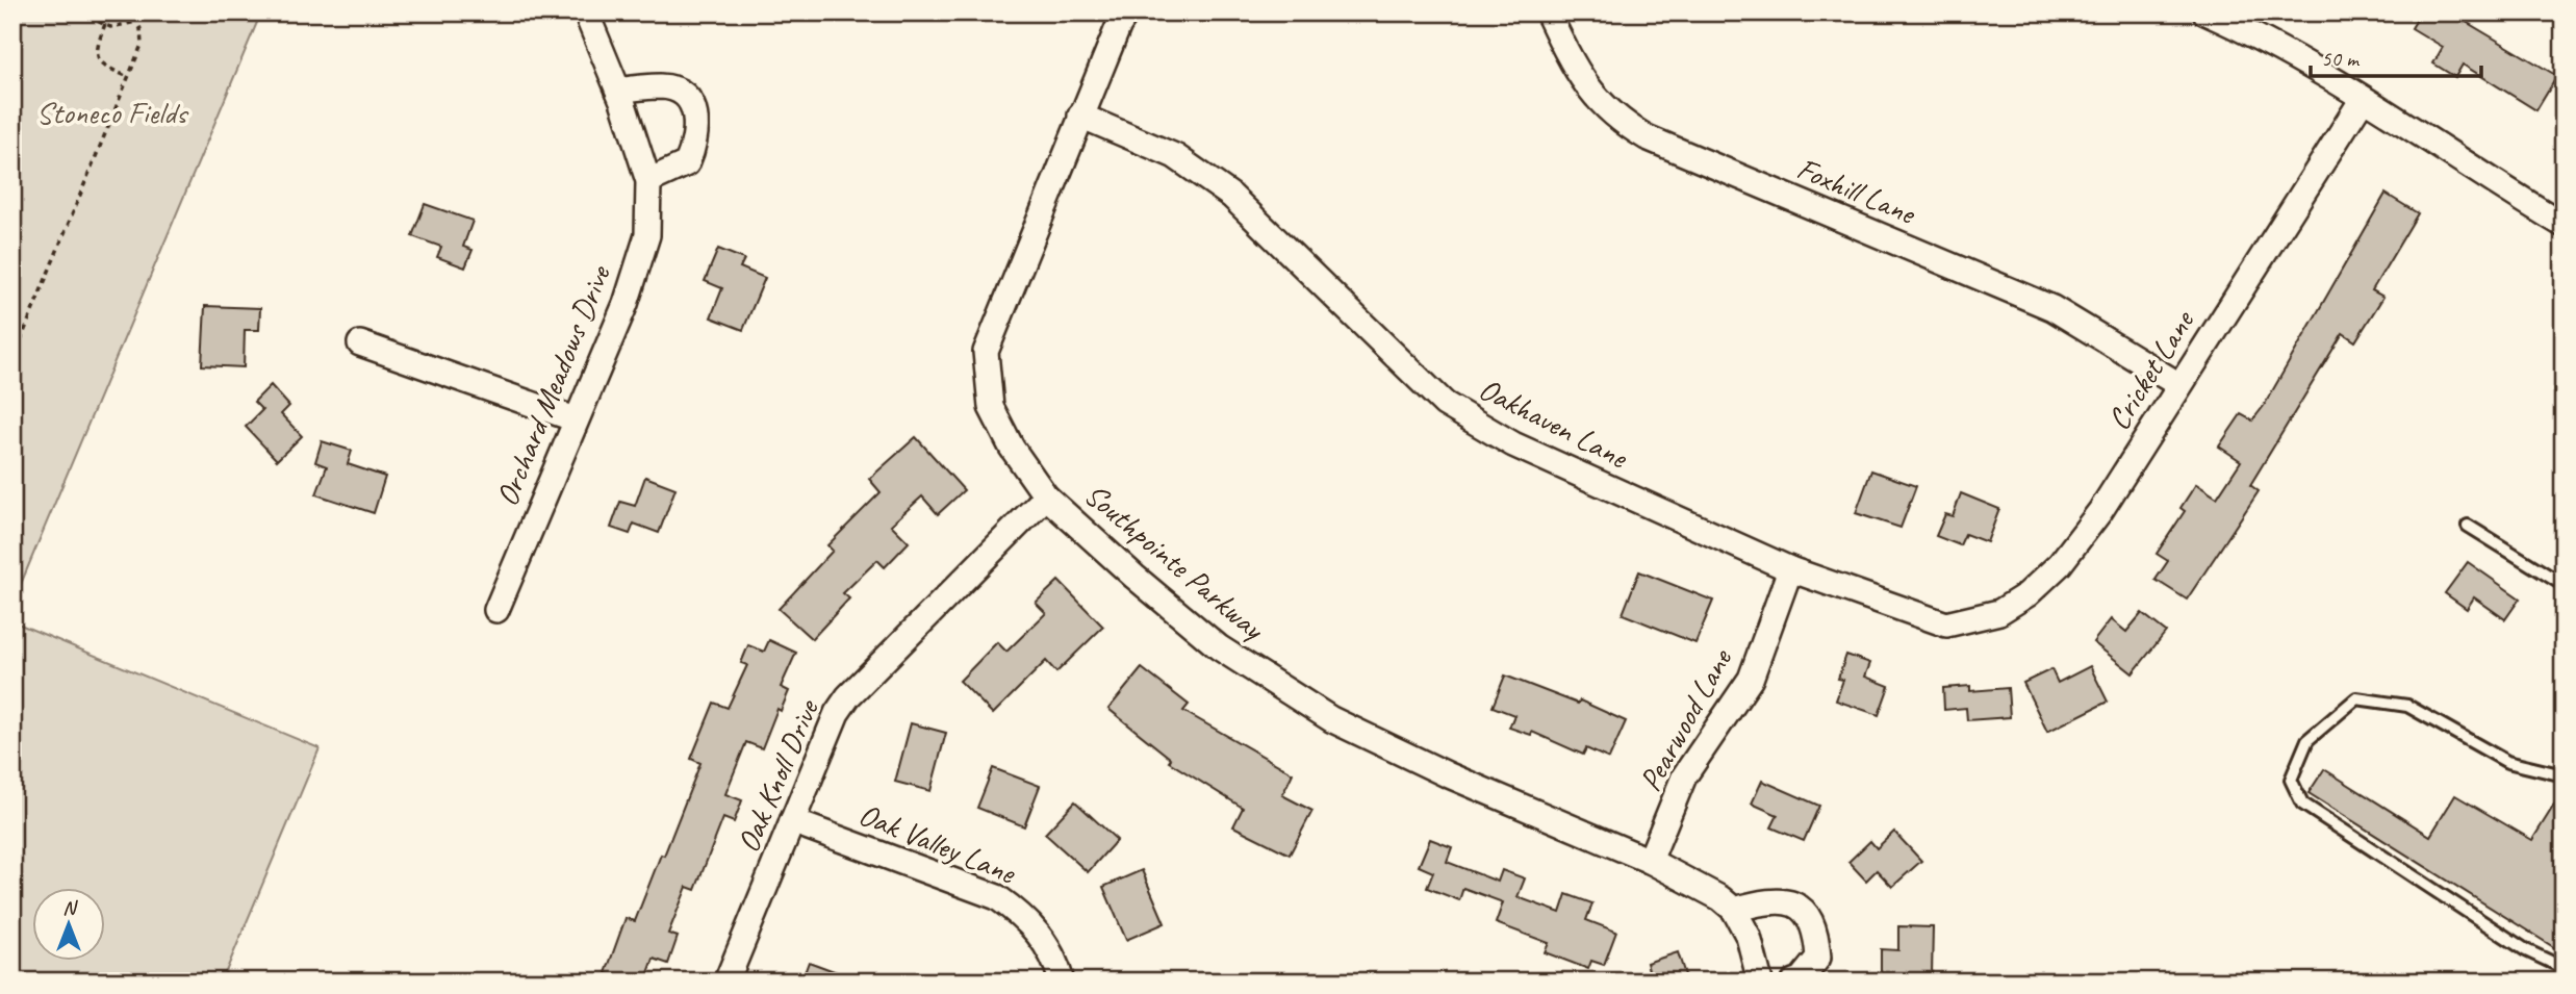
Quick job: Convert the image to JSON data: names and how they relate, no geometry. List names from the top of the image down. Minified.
{"streets":{"street":["Foxhill Lane","Cricket Lane","Orchard Meadows Drive","Oakhaven Lane","Southpointe Parkway","Pearwood Lane","Oak Knoll Drive","Oak Valley Lane"]},"crossings":[["Foxhill Lane","Cricket Lane"],["Cricket Lane","Oakhaven Lane"],["Oakhaven Lane","Southpointe Parkway"],["Oakhaven Lane","Pearwood Lane"],["Southpointe Parkway","Pearwood Lane"],["Southpointe Parkway","Oak Knoll Drive"],["Oak Knoll Drive","Oak Valley Lane"]],"parks":["Stoneco Fields"],"scale_bar":"50 m","north":"top"}
